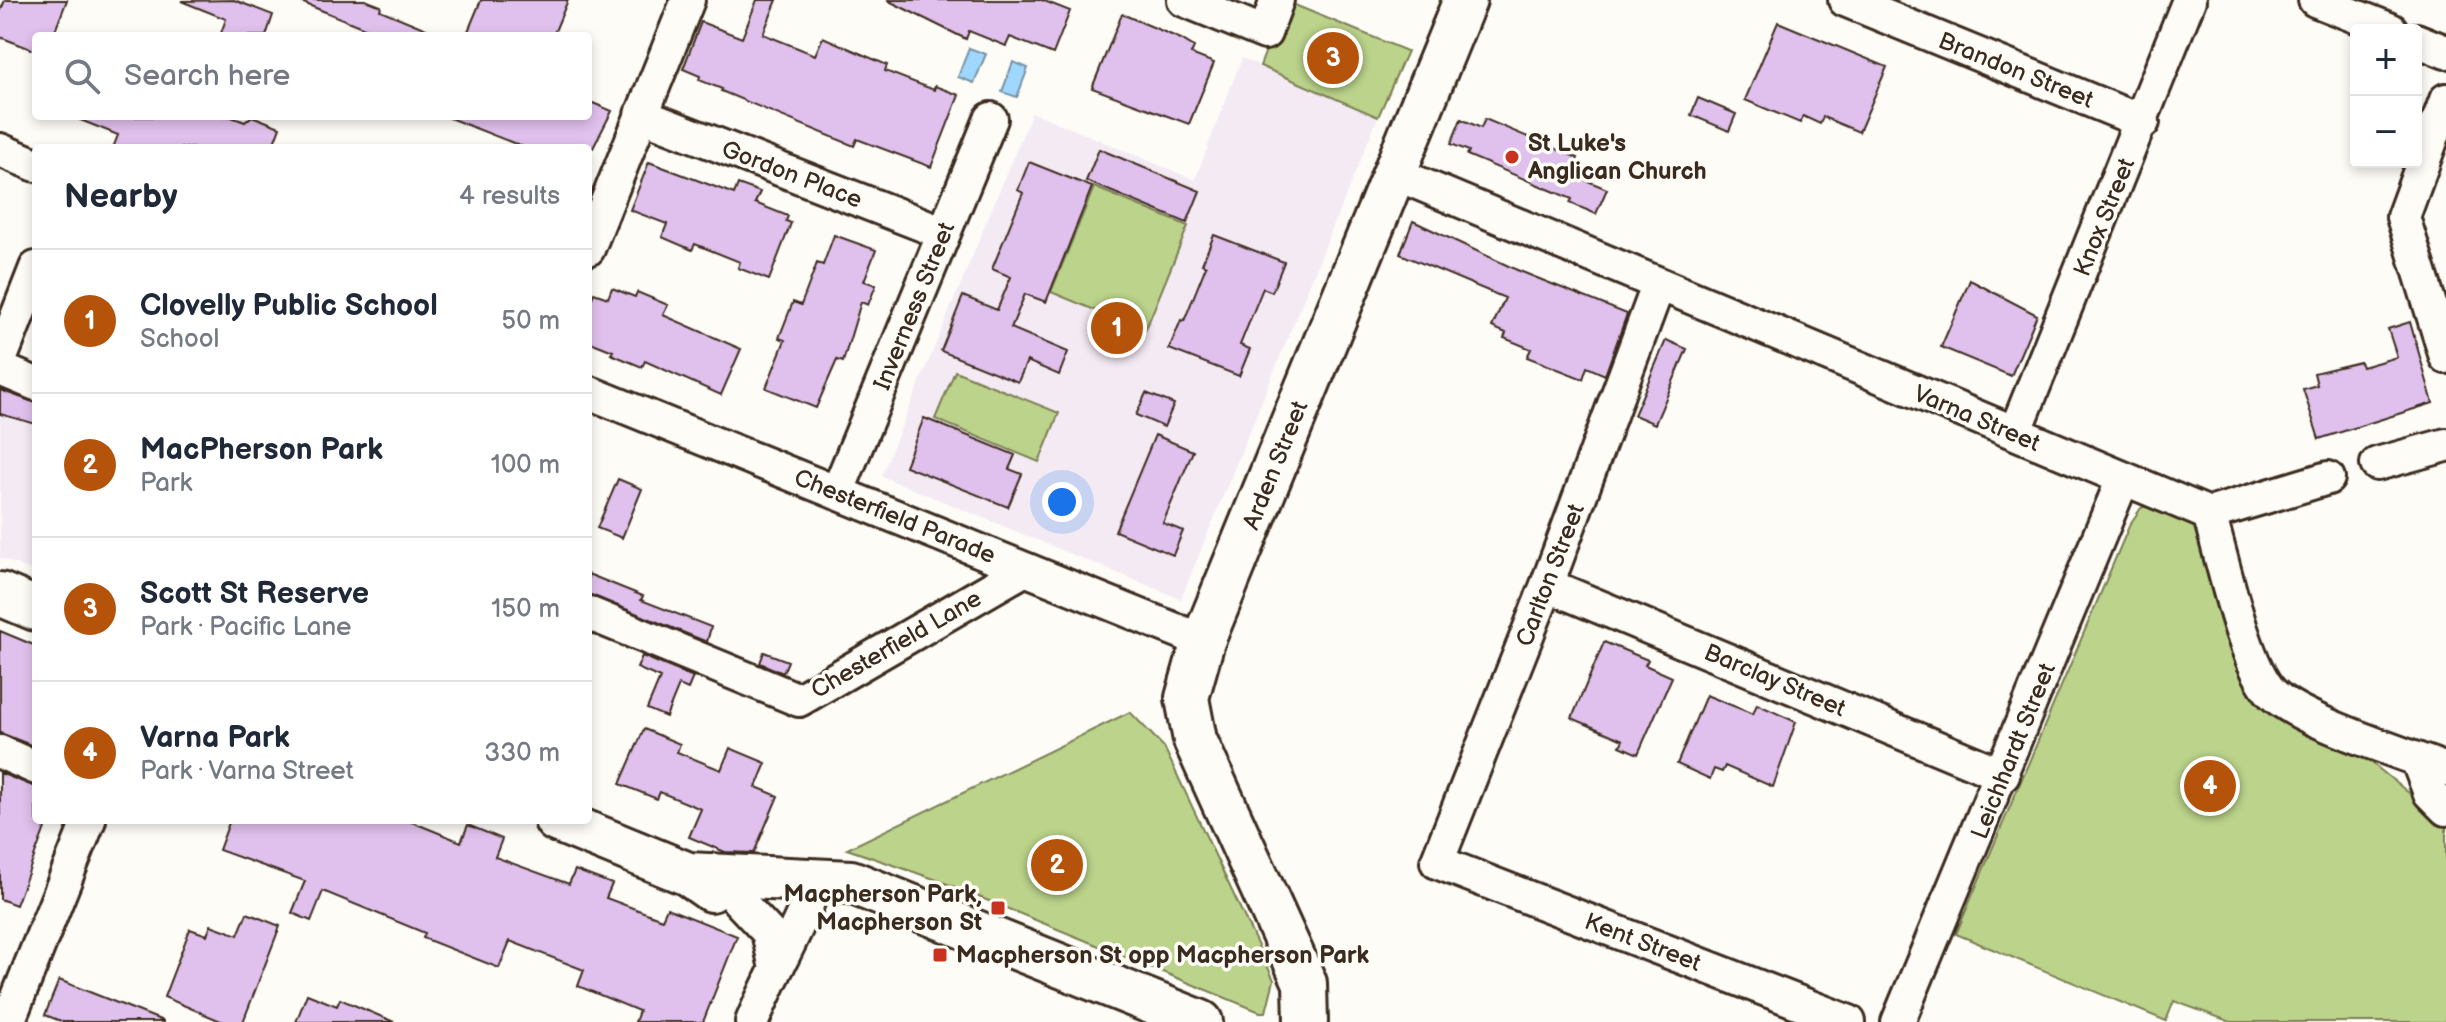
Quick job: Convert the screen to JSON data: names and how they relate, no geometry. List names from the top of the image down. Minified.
{"streets":{"main road":["Arden Street"],"street":["Brandon Street","Gordon Place","Knox Street","Inverness Street","Varna Street","Chesterfield Parade","Carlton Street","Chesterfield Lane","Barclay Street","Leichhardt Street","Kent Street"]},"crossings":[["Brandon Street","Knox Street"],["Gordon Place","Inverness Street"],["Knox Street","Varna Street"],["Inverness Street","Chesterfield Parade"],["Varna Street","Arden Street"],["Varna Street","Carlton Street"],["Varna Street","Leichhardt Street"],["Arden Street","Chesterfield Parade"],["Chesterfield Parade","Chesterfield Lane"],["Carlton Street","Barclay Street"],["Carlton Street","Kent Street"],["Barclay Street","Leichhardt Street"]],"places":{"other":["St Luke's Anglican Church"],"transit":["Macpherson Park, Macpherson St","Macpherson St opp Macpherson Park"]},"page":{"map_buttons":["+","−"],"pins":["3","1","4","2"],"search":"Search here","heading":["Nearby","4 results"],"list":[{"mark":"1","name":"Clovelly Public School","note":"School","value":"50 m"},{"mark":"2","name":"MacPherson Park","note":"Park","value":"100 m"},{"mark":"3","name":"Scott St Reserve","note":"Park · Pacific Lane","value":"150 m"},{"mark":"4","name":"Varna Park","note":"Park · Varna Street","value":"330 m"}]}}
